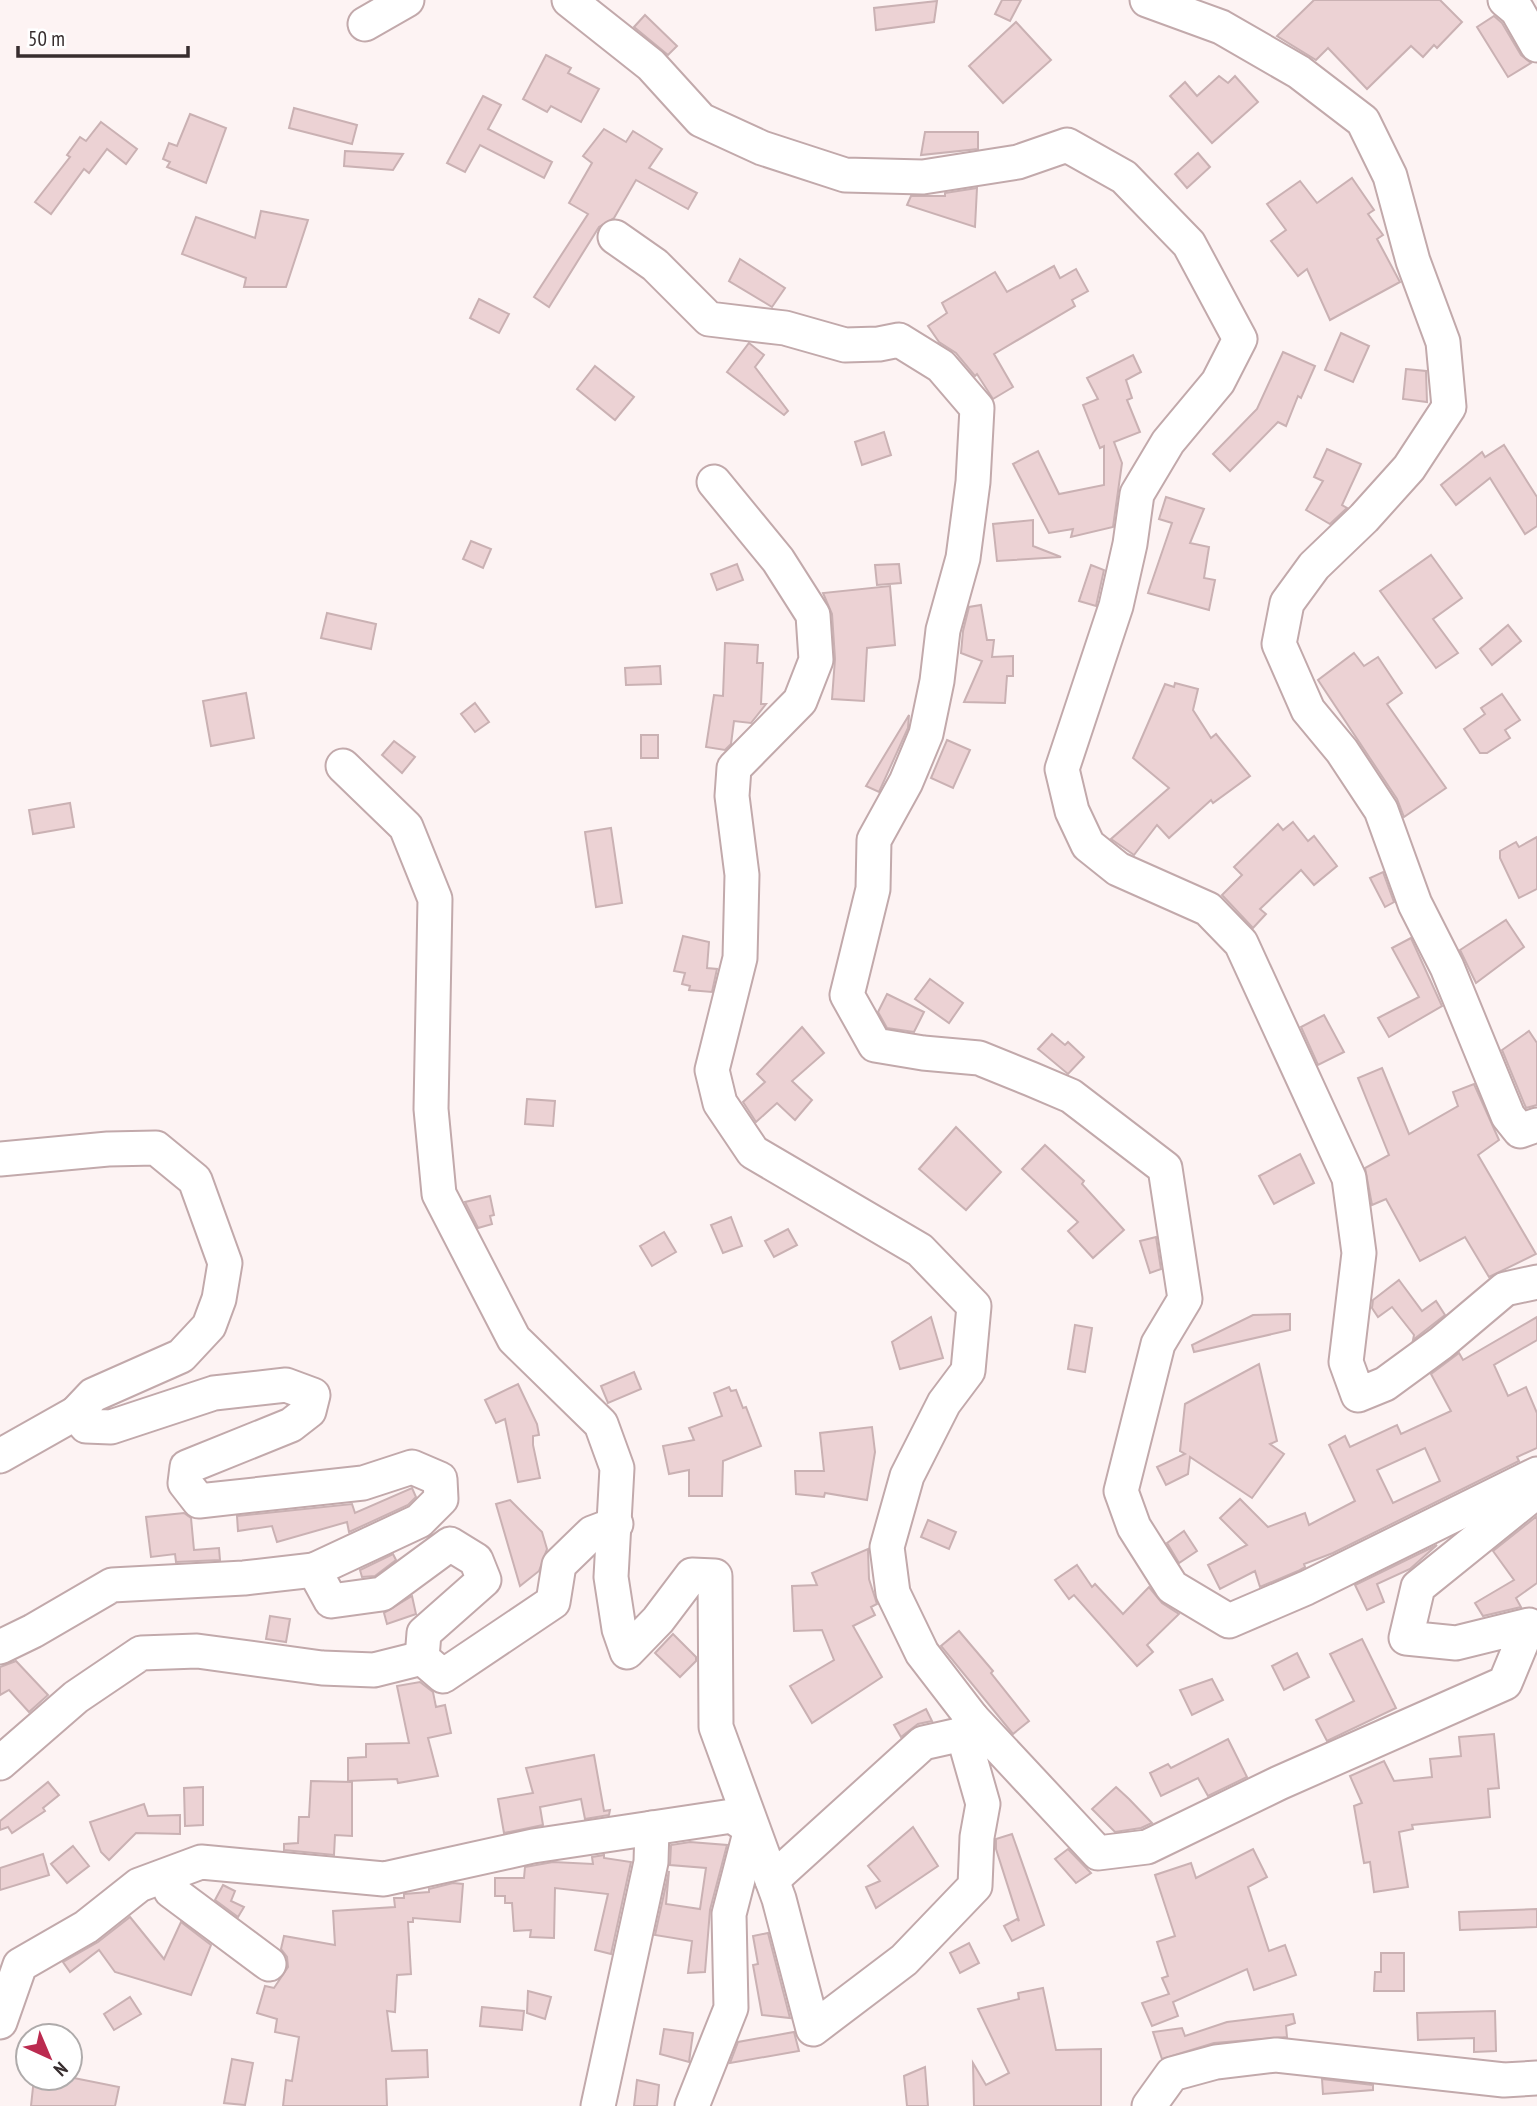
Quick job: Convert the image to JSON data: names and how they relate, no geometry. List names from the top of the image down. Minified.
{"scale_bar":"50 m","north":"bottom right"}
